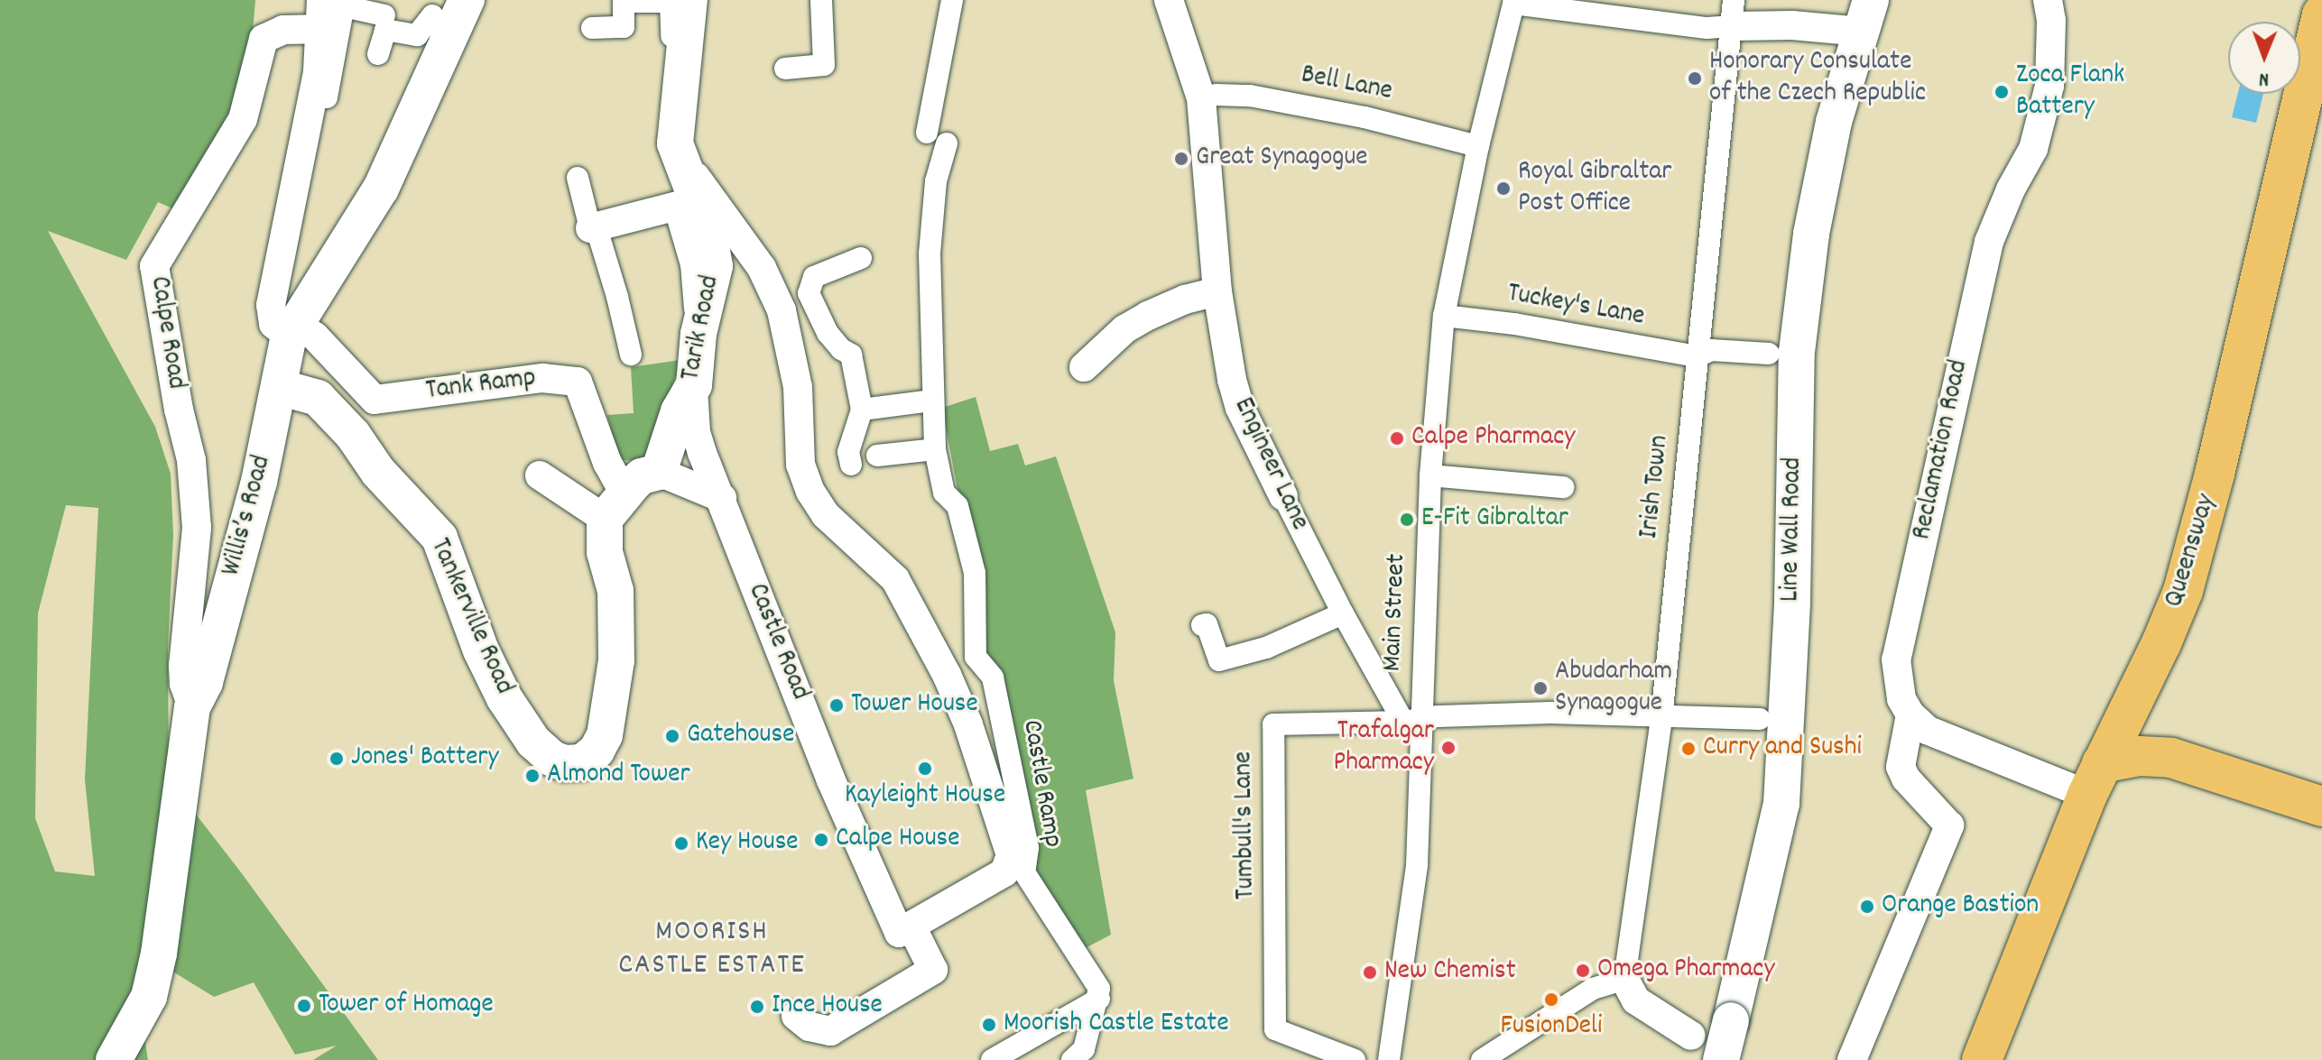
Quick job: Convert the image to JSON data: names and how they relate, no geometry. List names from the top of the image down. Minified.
{"streets":{"main road":["Queensway"],"street":["Bell Lane","Tuckey's Lane","Tarik Road","Calpe Road","Tank Ramp","Reclamation Road","Engineer Lane","Irish Town","Willis’s Road","Line Wall Road","Main Street","Tankerville Road","Castle Road","Castle Ramp","Tumbull's Lane"]},"crossings":[["Bell Lane","Engineer Lane"],["Bell Lane","Main Street"],["Tuckey's Lane","Irish Town"],["Tuckey's Lane","Main Street"],["Tarik Road","Castle Road"],["Calpe Road","Willis’s Road"],["Tank Ramp","Willis’s Road"],["Tank Ramp","Tankerville Road"],["Engineer Lane","Main Street"],["Engineer Lane","Tumbull's Lane"],["Willis’s Road","Tankerville Road"],["Main Street","Tumbull's Lane"]],"districts":["MOORISH CASTLE ESTATE"],"places":["Honorary Consulate of the Czech Republic","Zoca Flank Battery","Great Synagogue","Royal Gibraltar Post Office","Calpe Pharmacy","E-Fit Gibraltar","Abudarham Synagogue","Tower House","Gatehouse","Trafalgar Pharmacy","Curry and Sushi","Jones' Battery","Kayleight House","Almond Tower","Calpe House","Key House","Orange Bastion","Omega Pharmacy","New Chemist","FusionDeli","Tower of Homage","Ince House","Moorish Castle Estate"],"north":"bottom"}
